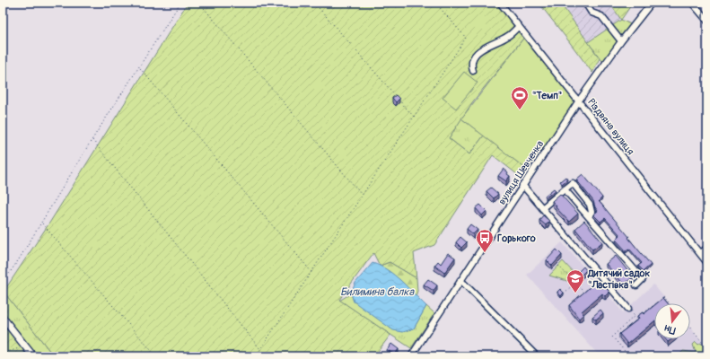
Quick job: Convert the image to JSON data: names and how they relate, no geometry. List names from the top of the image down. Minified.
{"streets":{"street":["Різдвяна вулиця","вулиця Шевченка"]},"crossings":[["Різдвяна вулиця","вулиця Шевченка"]],"water":["Билимина балка"],"places":{"sports":["\"Темп\""],"bus stop":["Горького"],"school or university":["Дитячий садок \"Ластівка\""]},"north":"bottom"}
